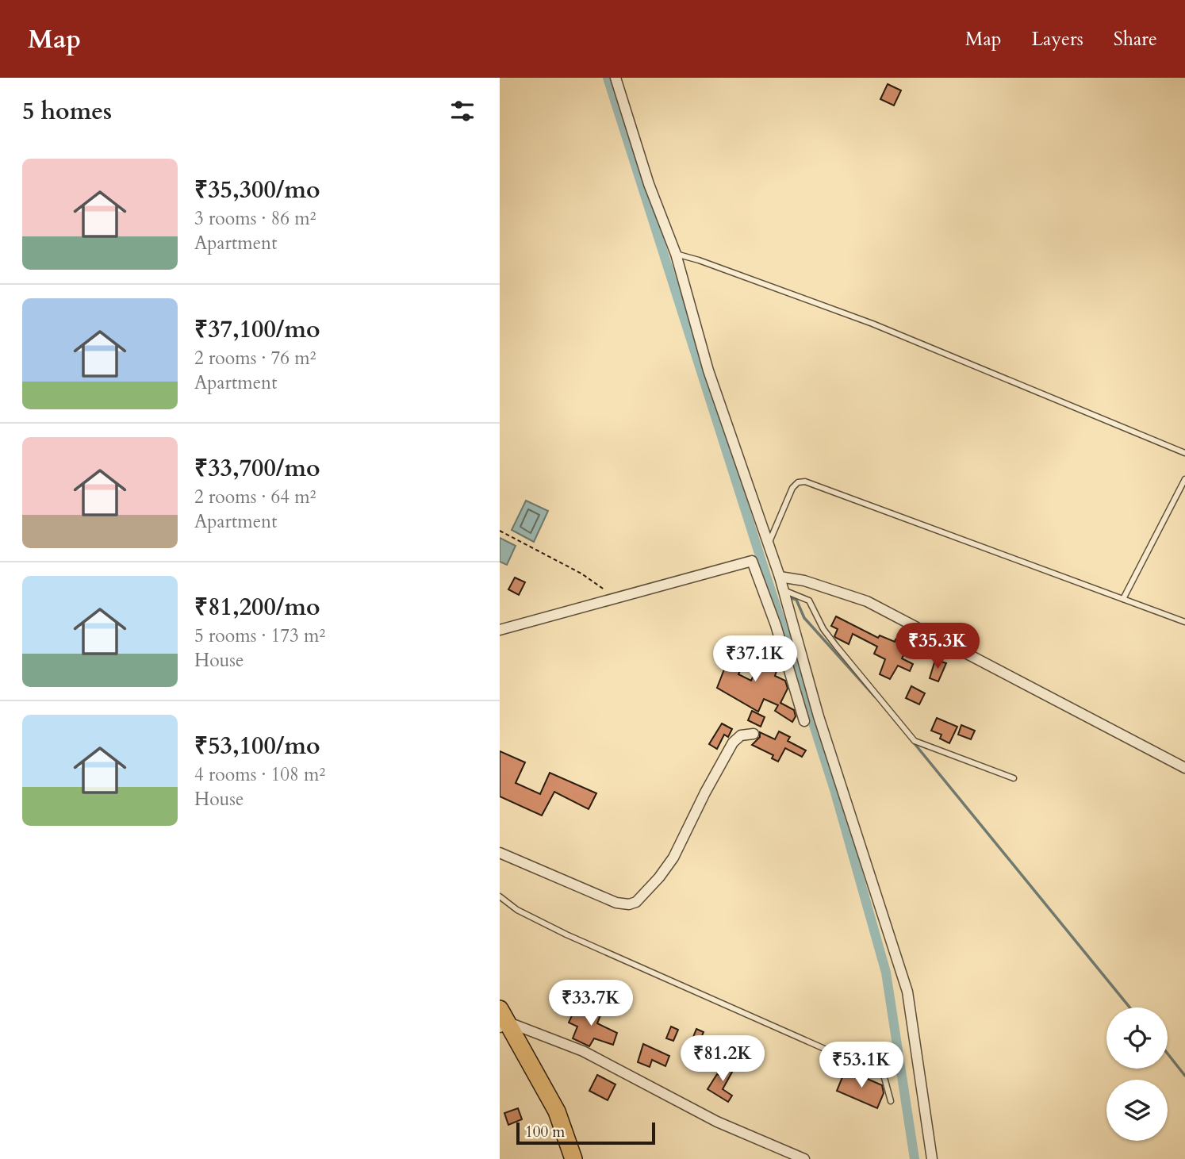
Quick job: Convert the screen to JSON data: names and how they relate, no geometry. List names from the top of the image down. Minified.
{"scale_bar":"100 m","page":{"header":"Map","nav":["Map","Layers","Share"],"heading":"5 homes","list":[{"name":"₹35,300/mo","note":"3 rooms · 86 m² · Apartment"},{"name":"₹37,100/mo","note":"2 rooms · 76 m² · Apartment"},{"name":"₹33,700/mo","note":"2 rooms · 64 m² · Apartment"},{"name":"₹81,200/mo","note":"5 rooms · 173 m² · House"},{"name":"₹53,100/mo","note":"4 rooms · 108 m² · House"}],"price":["₹35.3K","₹37.1K","₹33.7K","₹81.2K","₹53.1K"],"scale":"100 m"}}
